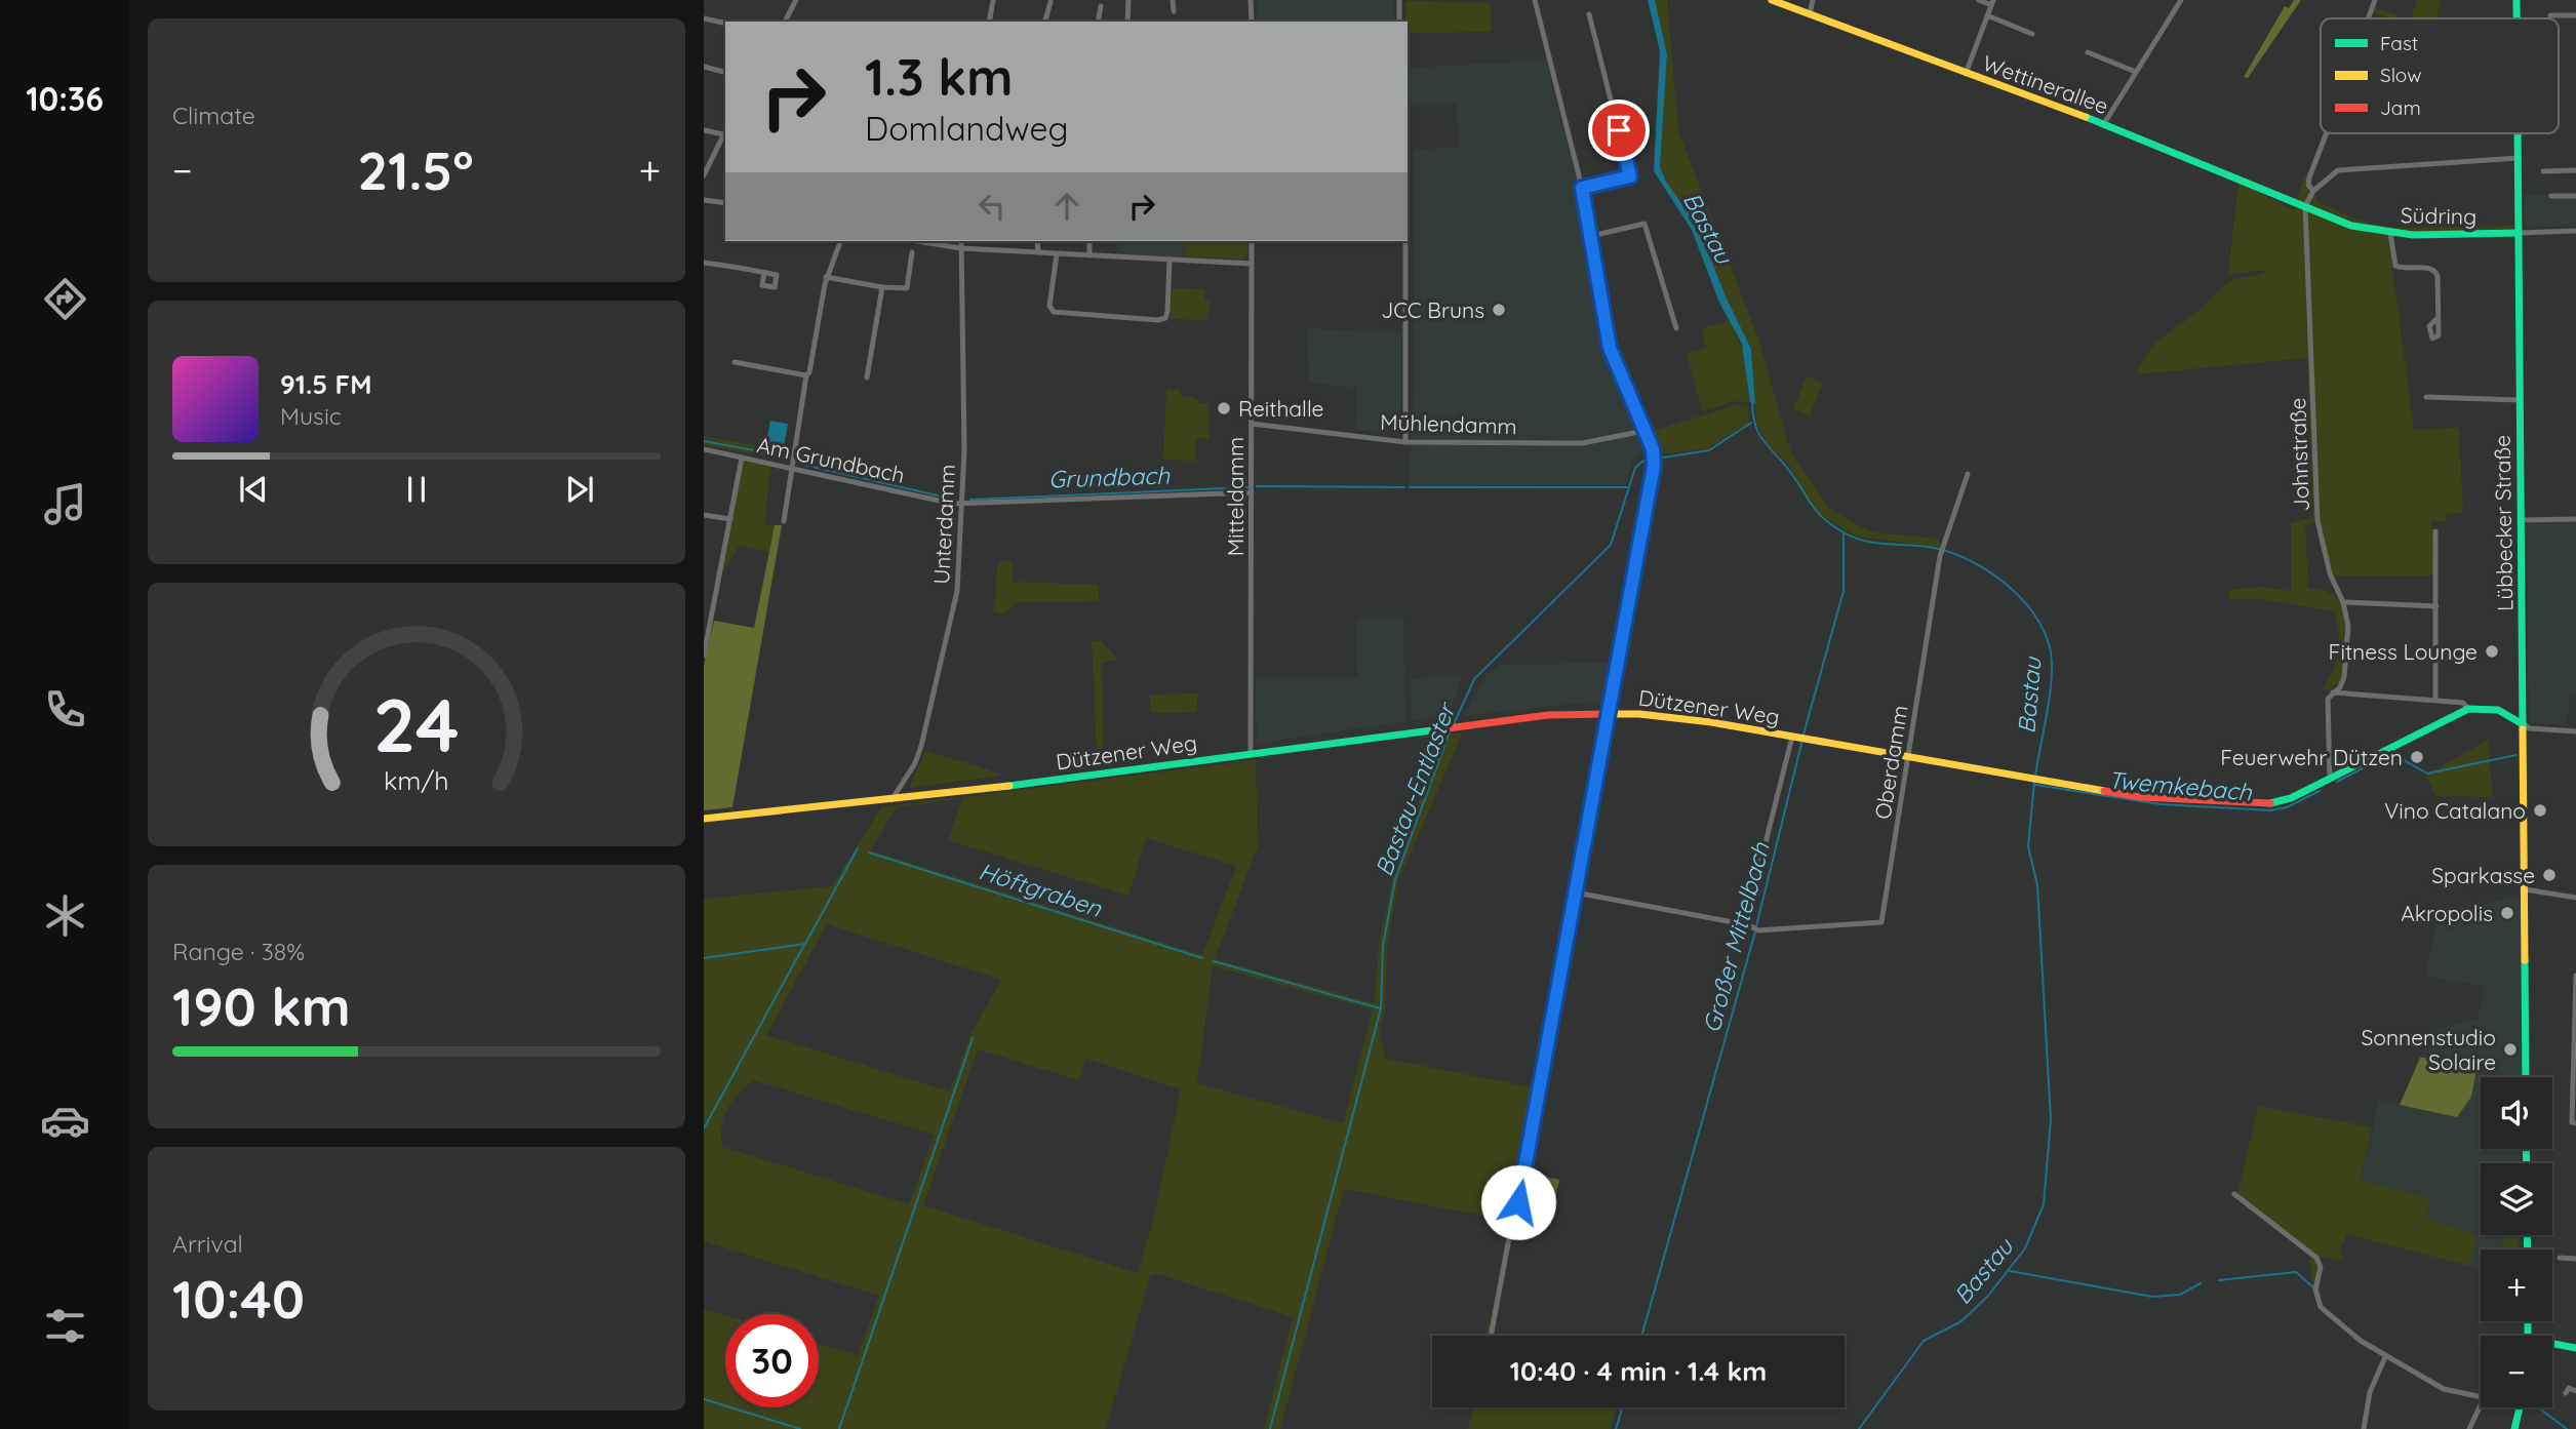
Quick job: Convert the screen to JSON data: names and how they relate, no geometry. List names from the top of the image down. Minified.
{"streets":{"street":["Wettinerallee","Südring","Mühlendamm","Johnstraße","Am Grundbach","Mitteldamm","Lübbecker Straße","Unterdamm","Dützener Weg","Oberdamm"]},"crossings":[["Wettinerallee","Südring"],["Wettinerallee","Johnstraße"],["Südring","Johnstraße"],["Südring","Lübbecker Straße"],["Mühlendamm","Mitteldamm"],["Johnstraße","Dützener Weg"],["Am Grundbach","Mitteldamm"],["Am Grundbach","Unterdamm"],["Mitteldamm","Dützener Weg"],["Unterdamm","Dützener Weg"],["Dützener Weg","Oberdamm"]],"water":["Bastau","Grundbach","Twemkebach","Bastau-Entlaster","Höftgraben","Großer Mittelbach"],"places":["JCC Bruns","Reithalle","Fitness Lounge","Feuerwehr Dützen","Vino Catalano","Sparkasse","Akropolis","Sonnenstudio Solaire"],"legend":["Fast","Slow","Jam"],"page":{"tabs":"10:36","tile":["Climate",["Range · 38%","190 km"],["Arrival","10:40"]],"turn":["1.3 km","Domlandweg"],"heat":["−","21.5°","+"],"song":["91.5 FM","Music"],"map_buttons":["+","−"],"limit":"30","trip":"10:40 · 4 min · 1.4 km","gauge":["24","km/h"]}}
